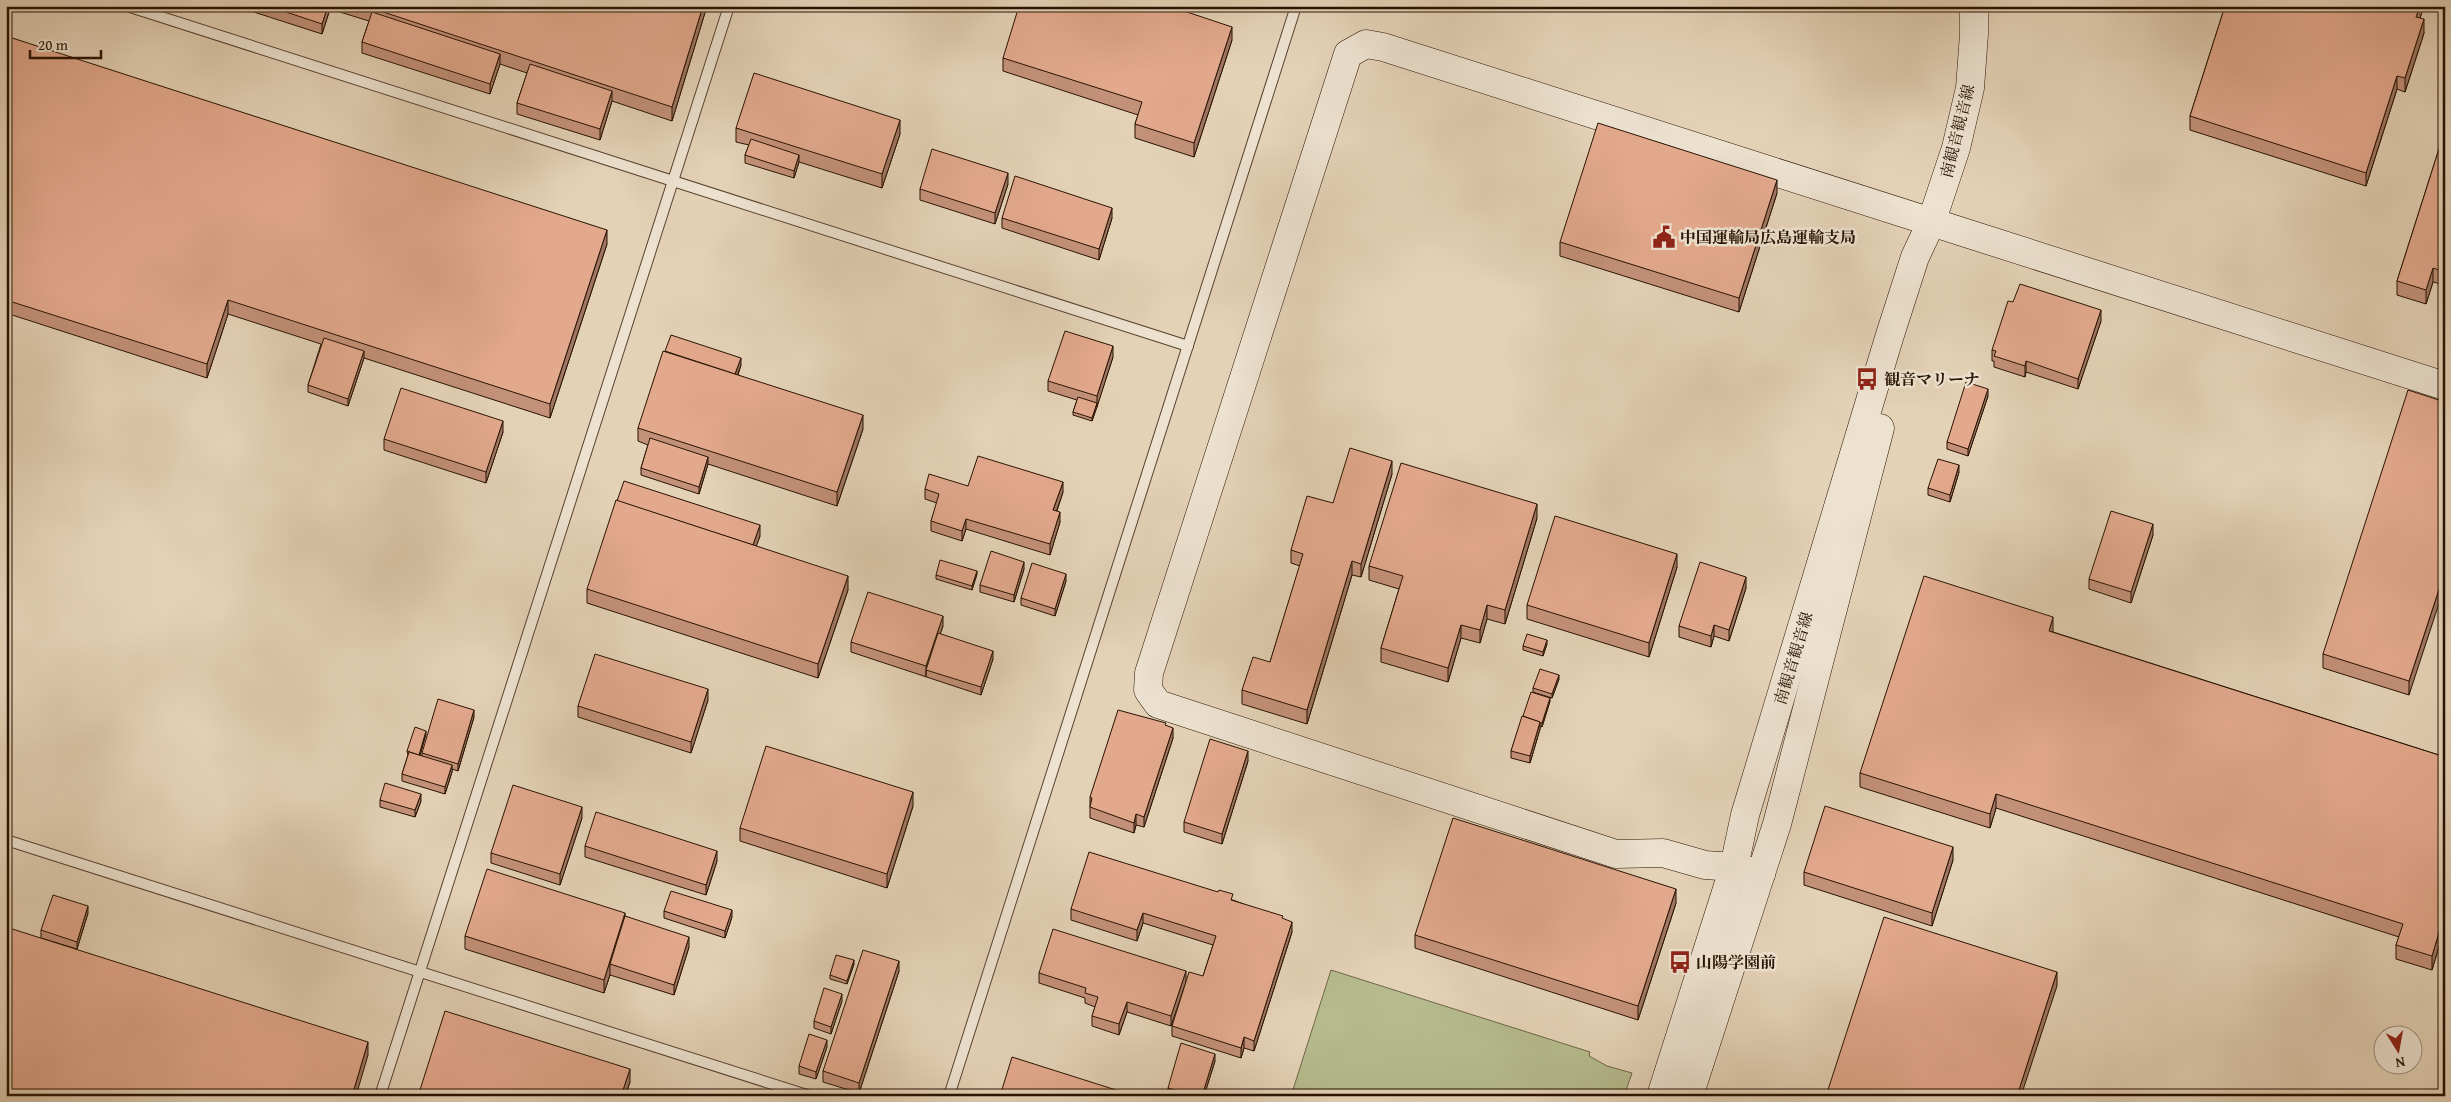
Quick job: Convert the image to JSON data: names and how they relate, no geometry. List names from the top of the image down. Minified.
{"streets":{"street":["南観音観音線"]},"places":{"public building":["中国運輸局広島運輸支局"],"bus stop":["観音マリーナ","山陽学園前"]},"scale_bar":"20 m","north":"bottom"}
